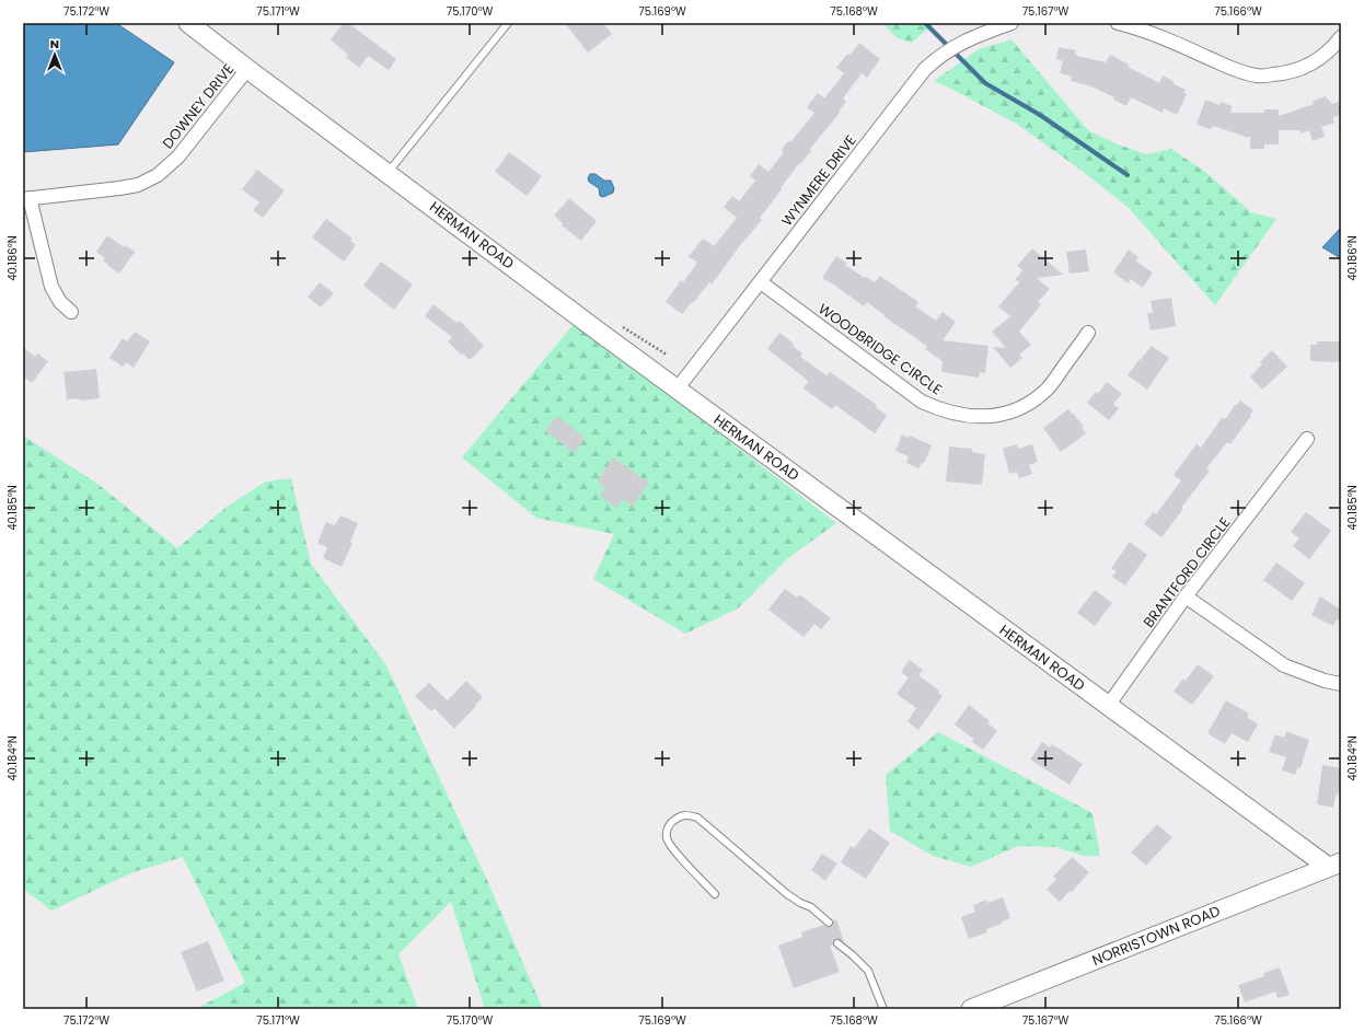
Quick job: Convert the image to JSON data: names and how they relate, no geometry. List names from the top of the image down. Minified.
{"streets":{"street":["DOWNEY DRIVE","WYNMERE DRIVE","HERMAN ROAD","WOODBRIDGE CIRCLE","BRANTFORD CIRCLE","NORRISTOWN ROAD"]},"crossings":[["DOWNEY DRIVE","HERMAN ROAD"],["WYNMERE DRIVE","HERMAN ROAD"],["WYNMERE DRIVE","WOODBRIDGE CIRCLE"],["HERMAN ROAD","BRANTFORD CIRCLE"],["HERMAN ROAD","NORRISTOWN ROAD"]],"north":"top","coordinates":["75.172°W","75.171°W","75.170°W","75.169°W","75.168°W","75.167°W","75.166°W","40.186°N","40.185°N","40.184°N"]}
